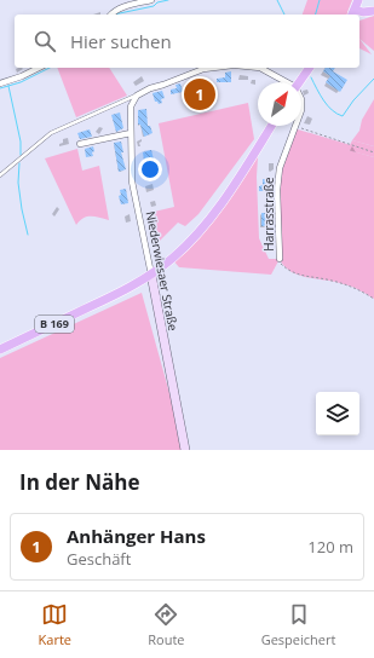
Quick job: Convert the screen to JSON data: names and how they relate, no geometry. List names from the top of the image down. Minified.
{"streets":{"main road":["Niederwiesaer Straße","B 169"],"street":["Harrasstraße"]},"crossings":[["Niederwiesaer Straße","B 169"]],"north":"top right","page":{"search":"Hier suchen","pins":"1","heading":"In der Nähe","list":[{"mark":"1","name":"Anhänger Hans","note":"Geschäft","value":"120 m"}],"nav":["Karte","Route","Gespeichert"]}}
